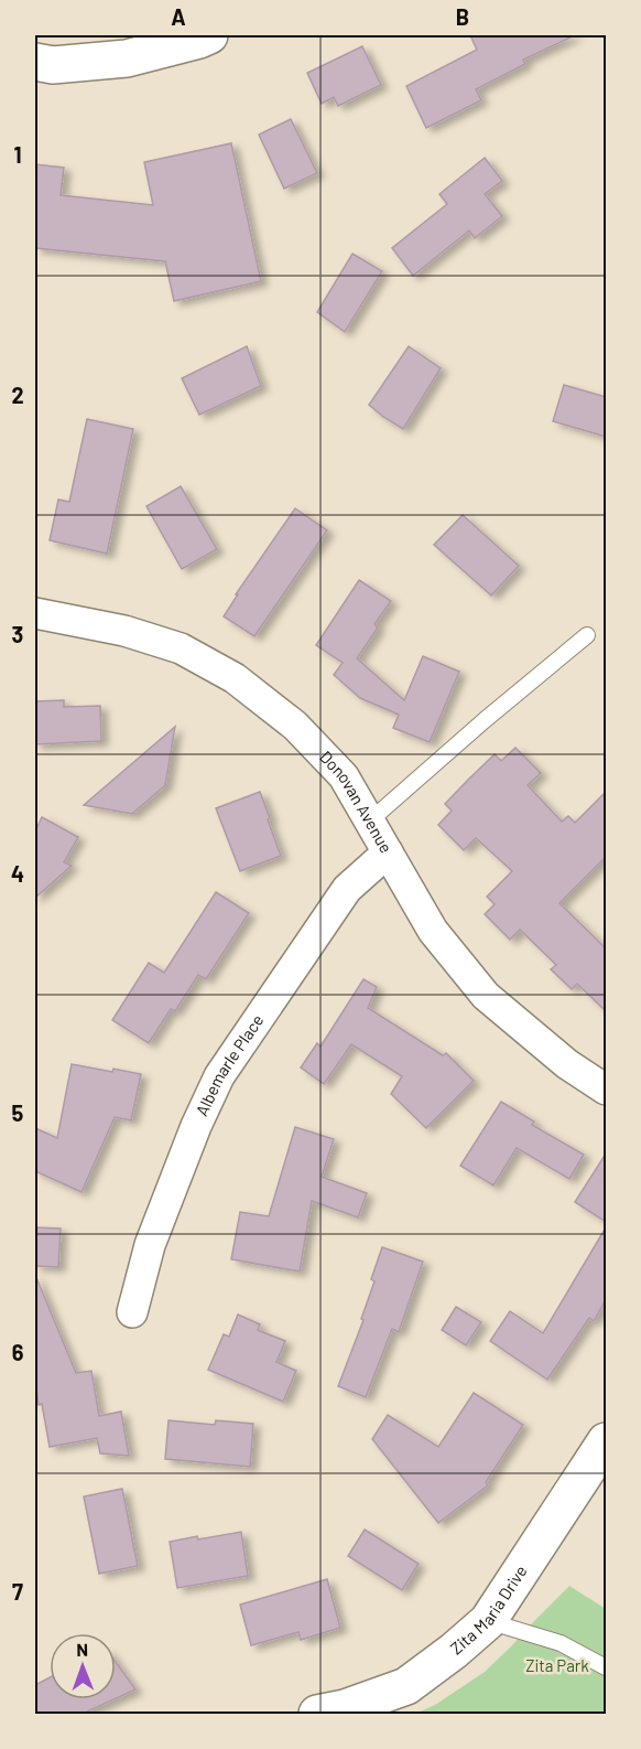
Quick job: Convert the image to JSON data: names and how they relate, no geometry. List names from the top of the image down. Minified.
{"streets":{"street":["Donovan Avenue","Albemarle Place","Zita Maria Drive"]},"crossings":[["Donovan Avenue","Albemarle Place"]],"parks":["Zita Park"],"north":"top","grid":{"columns":["A","B"],"rows":["1","2","3","4","5","6","7"]}}
